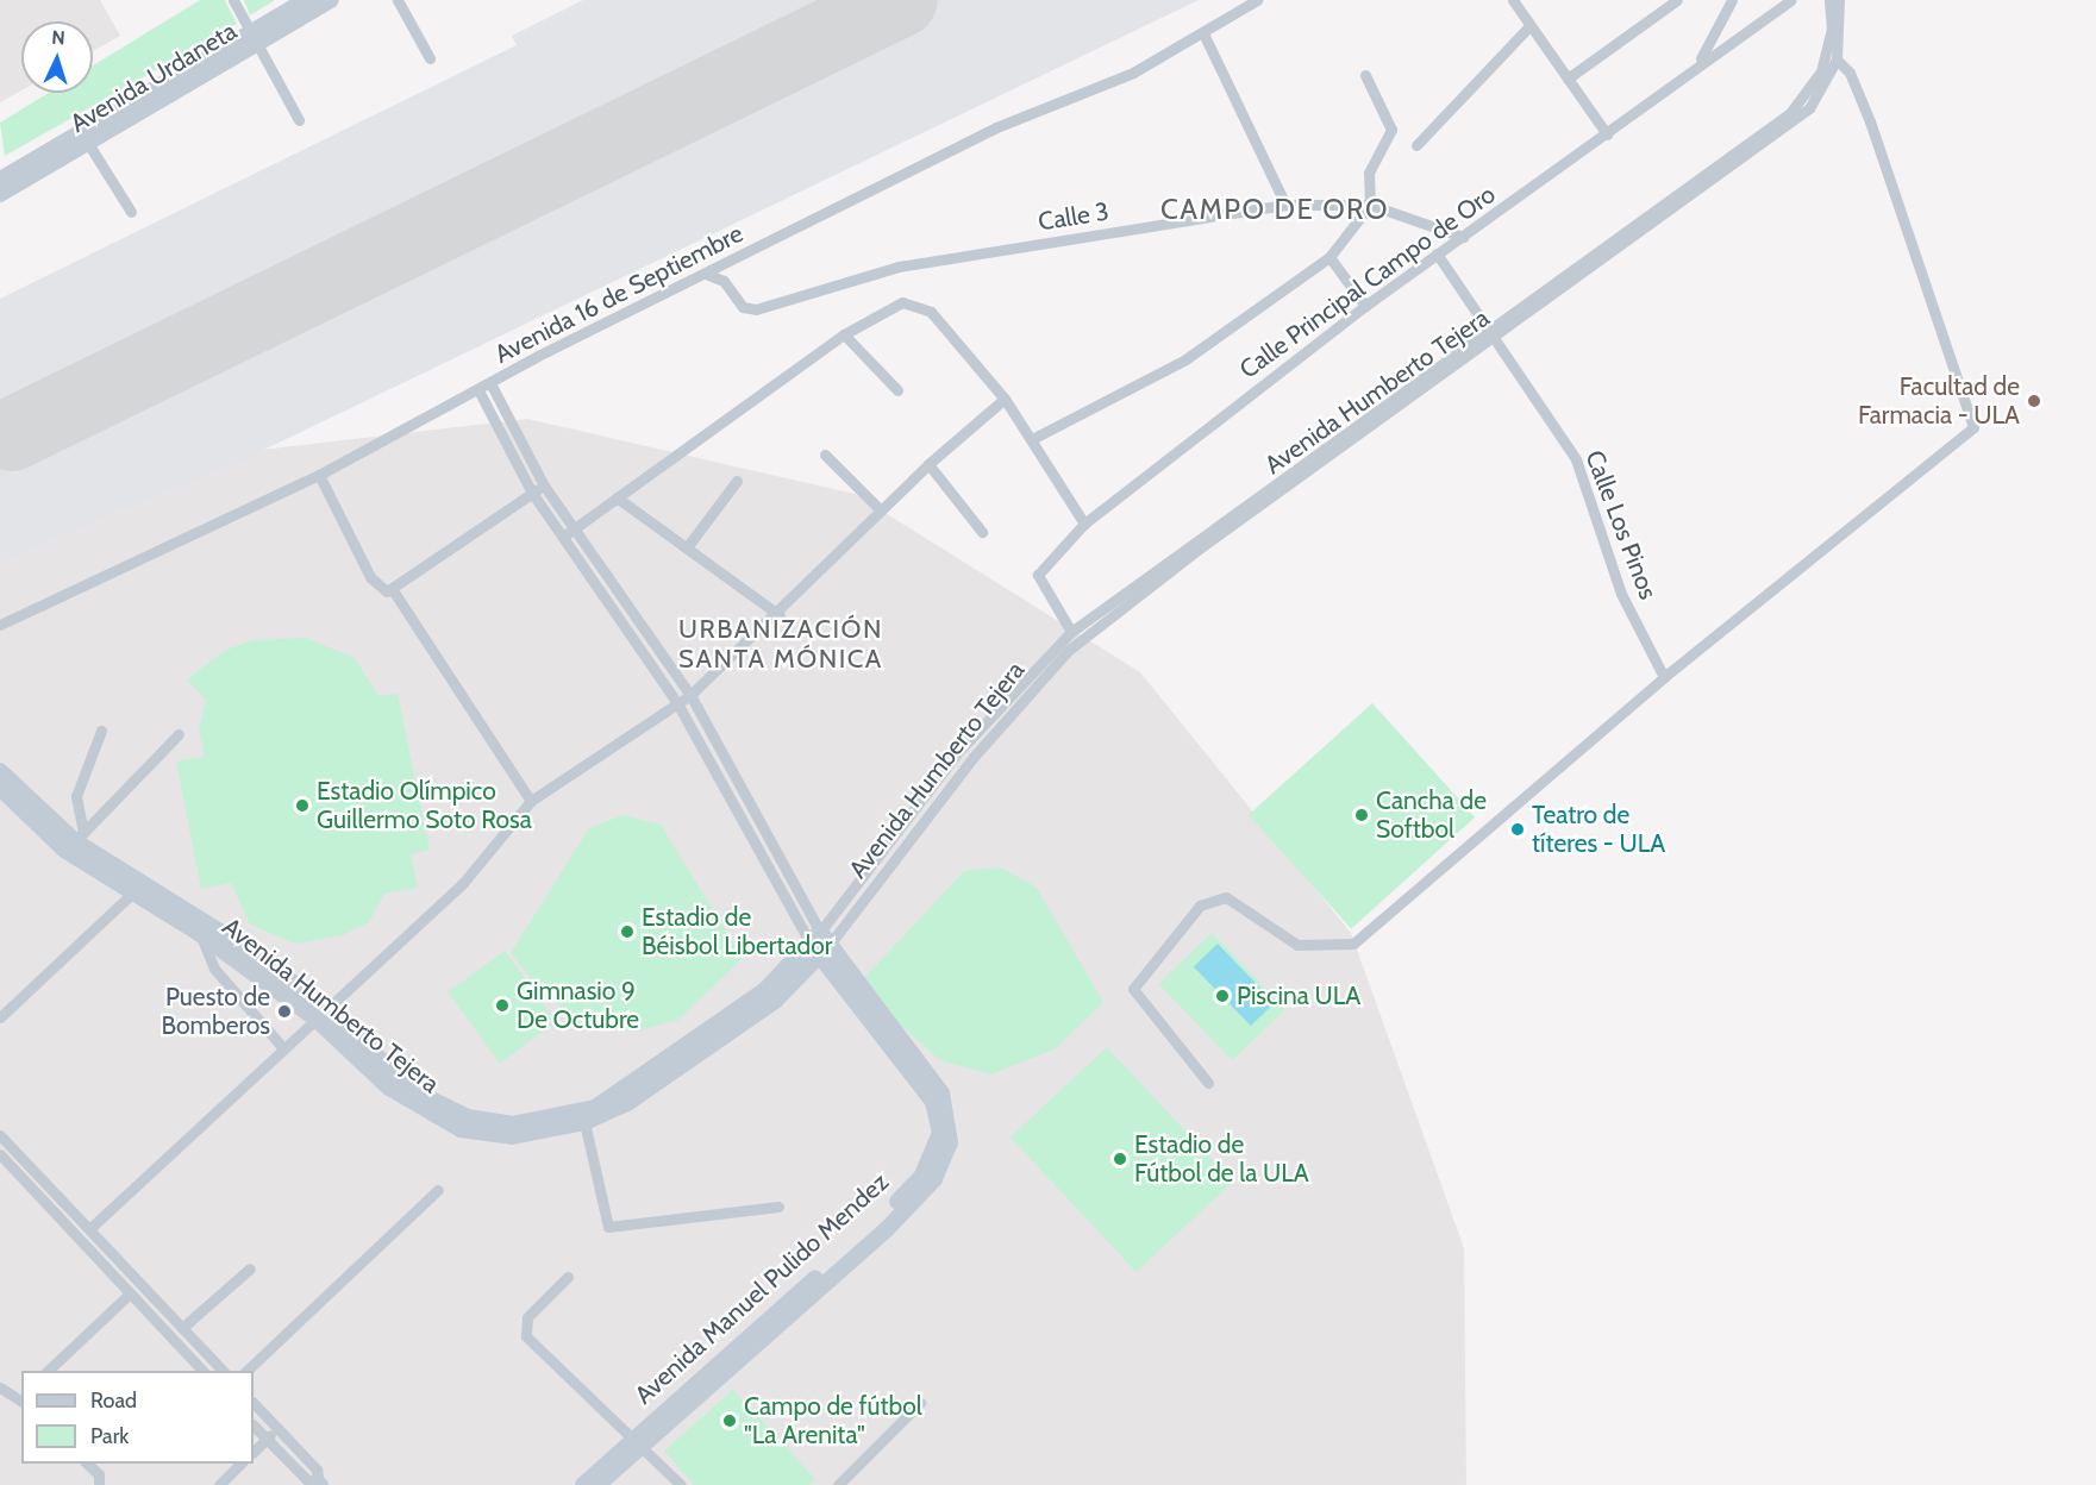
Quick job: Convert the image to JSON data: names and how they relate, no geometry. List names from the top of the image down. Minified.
{"streets":{"street":["Avenida Urdaneta","Calle 3","Calle Principal Campo de Oro","Avenida 16 de Septiembre","Avenida Humberto Tejera","Calle Los Pinos","Avenida Manuel Pulido Mendez"]},"crossings":[["Calle 3","Calle Principal Campo de Oro"],["Calle 3","Avenida 16 de Septiembre"],["Calle Principal Campo de Oro","Avenida Humberto Tejera"],["Calle Principal Campo de Oro","Calle Los Pinos"],["Avenida 16 de Septiembre","Avenida Manuel Pulido Mendez"],["Avenida Humberto Tejera","Calle Los Pinos"],["Avenida Humberto Tejera","Avenida Manuel Pulido Mendez"]],"districts":["CAMPO DE ORO","URBANIZACIÓN SANTA MÓNICA"],"places":["Facultad de Farmacia - ULA","Estadio Olímpico Guillermo Soto Rosa","Cancha de Softbol","Teatro de títeres - ULA","Estadio de Béisbol Libertador","Piscina ULA","Gimnasio 9 De Octubre","Puesto de Bomberos","Estadio de Fútbol de la ULA","Campo de fútbol \"La Arenita\""],"legend":["Road","Park"],"north":"top"}
